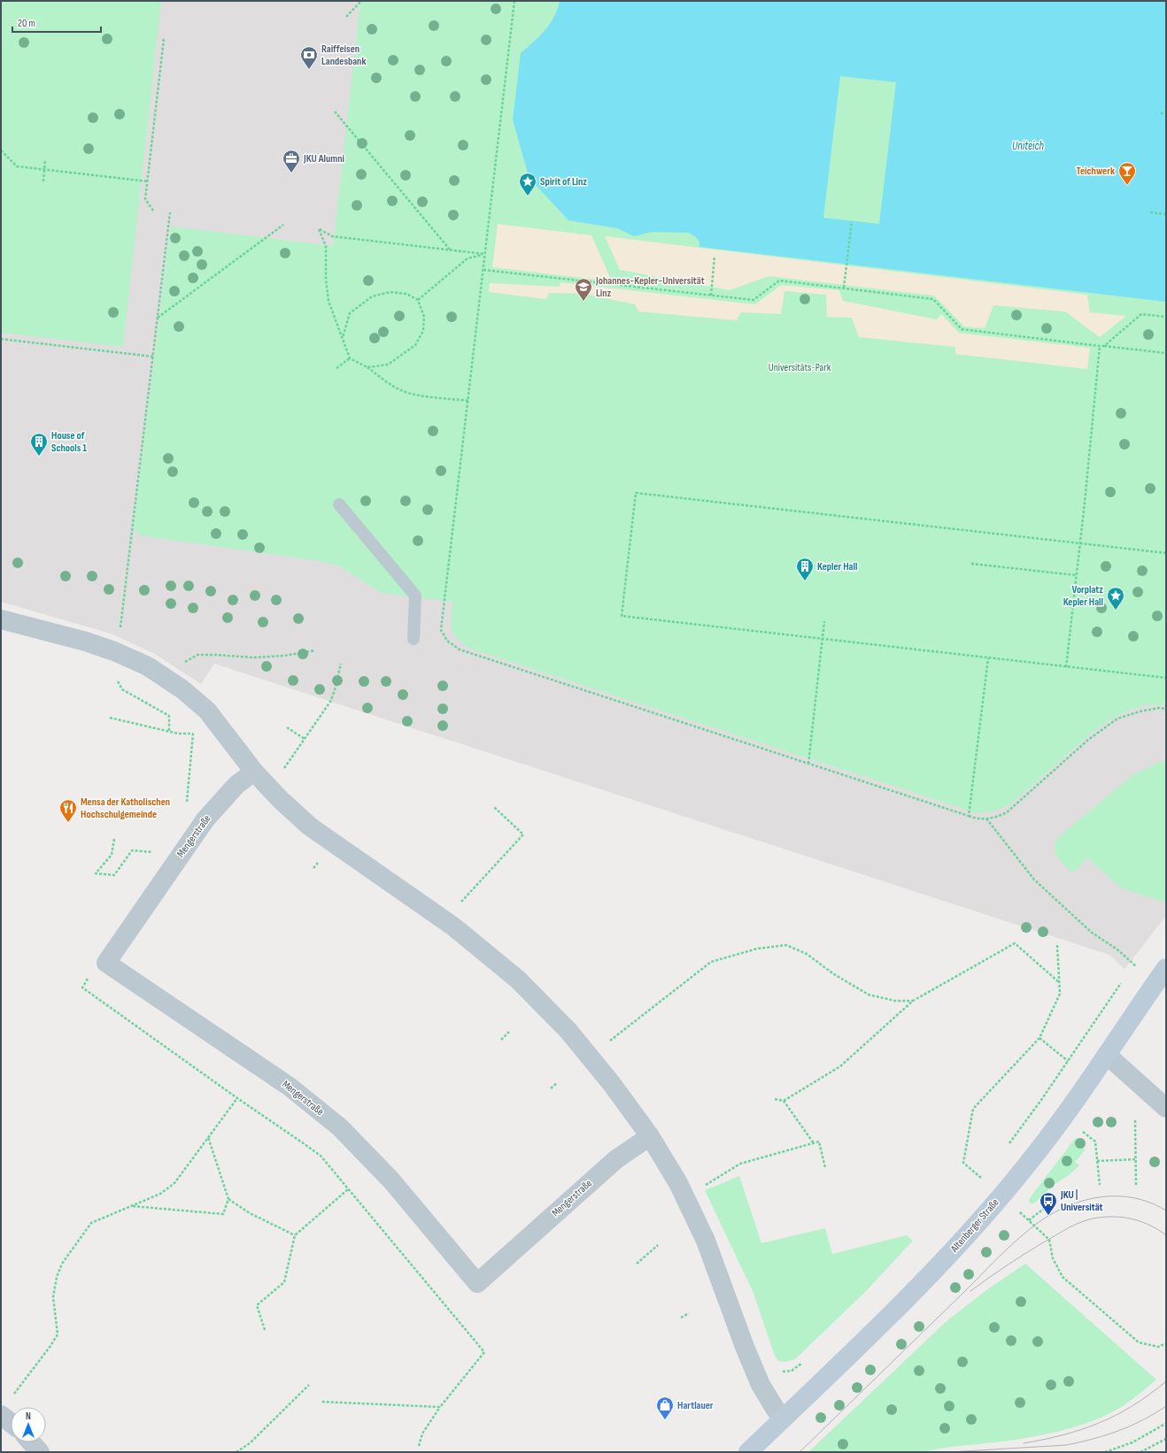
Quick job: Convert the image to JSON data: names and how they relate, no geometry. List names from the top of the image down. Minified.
{"streets":{"street":["Mengerstraße","Altenberger Straße"]},"water":["Uniteich"],"parks":["Universitäts-Park"],"places":{"bank":["Raiffeisen Landesbank"],"office":["JKU Alumni"],"bar":["Teichwerk"],"place":["Spirit of Linz","Vorplatz Kepler Hall"],"school or university":["Johannes-Kepler-Universität Linz"],"building":["House of Schools 1","Kepler Hall"],"restaurant":["Mensa der Katholischen Hochschulgemeinde"],"bus stop":["JKU | Universität"],"shop":["Hartlauer"]},"scale_bar":"20 m","north":"top"}
